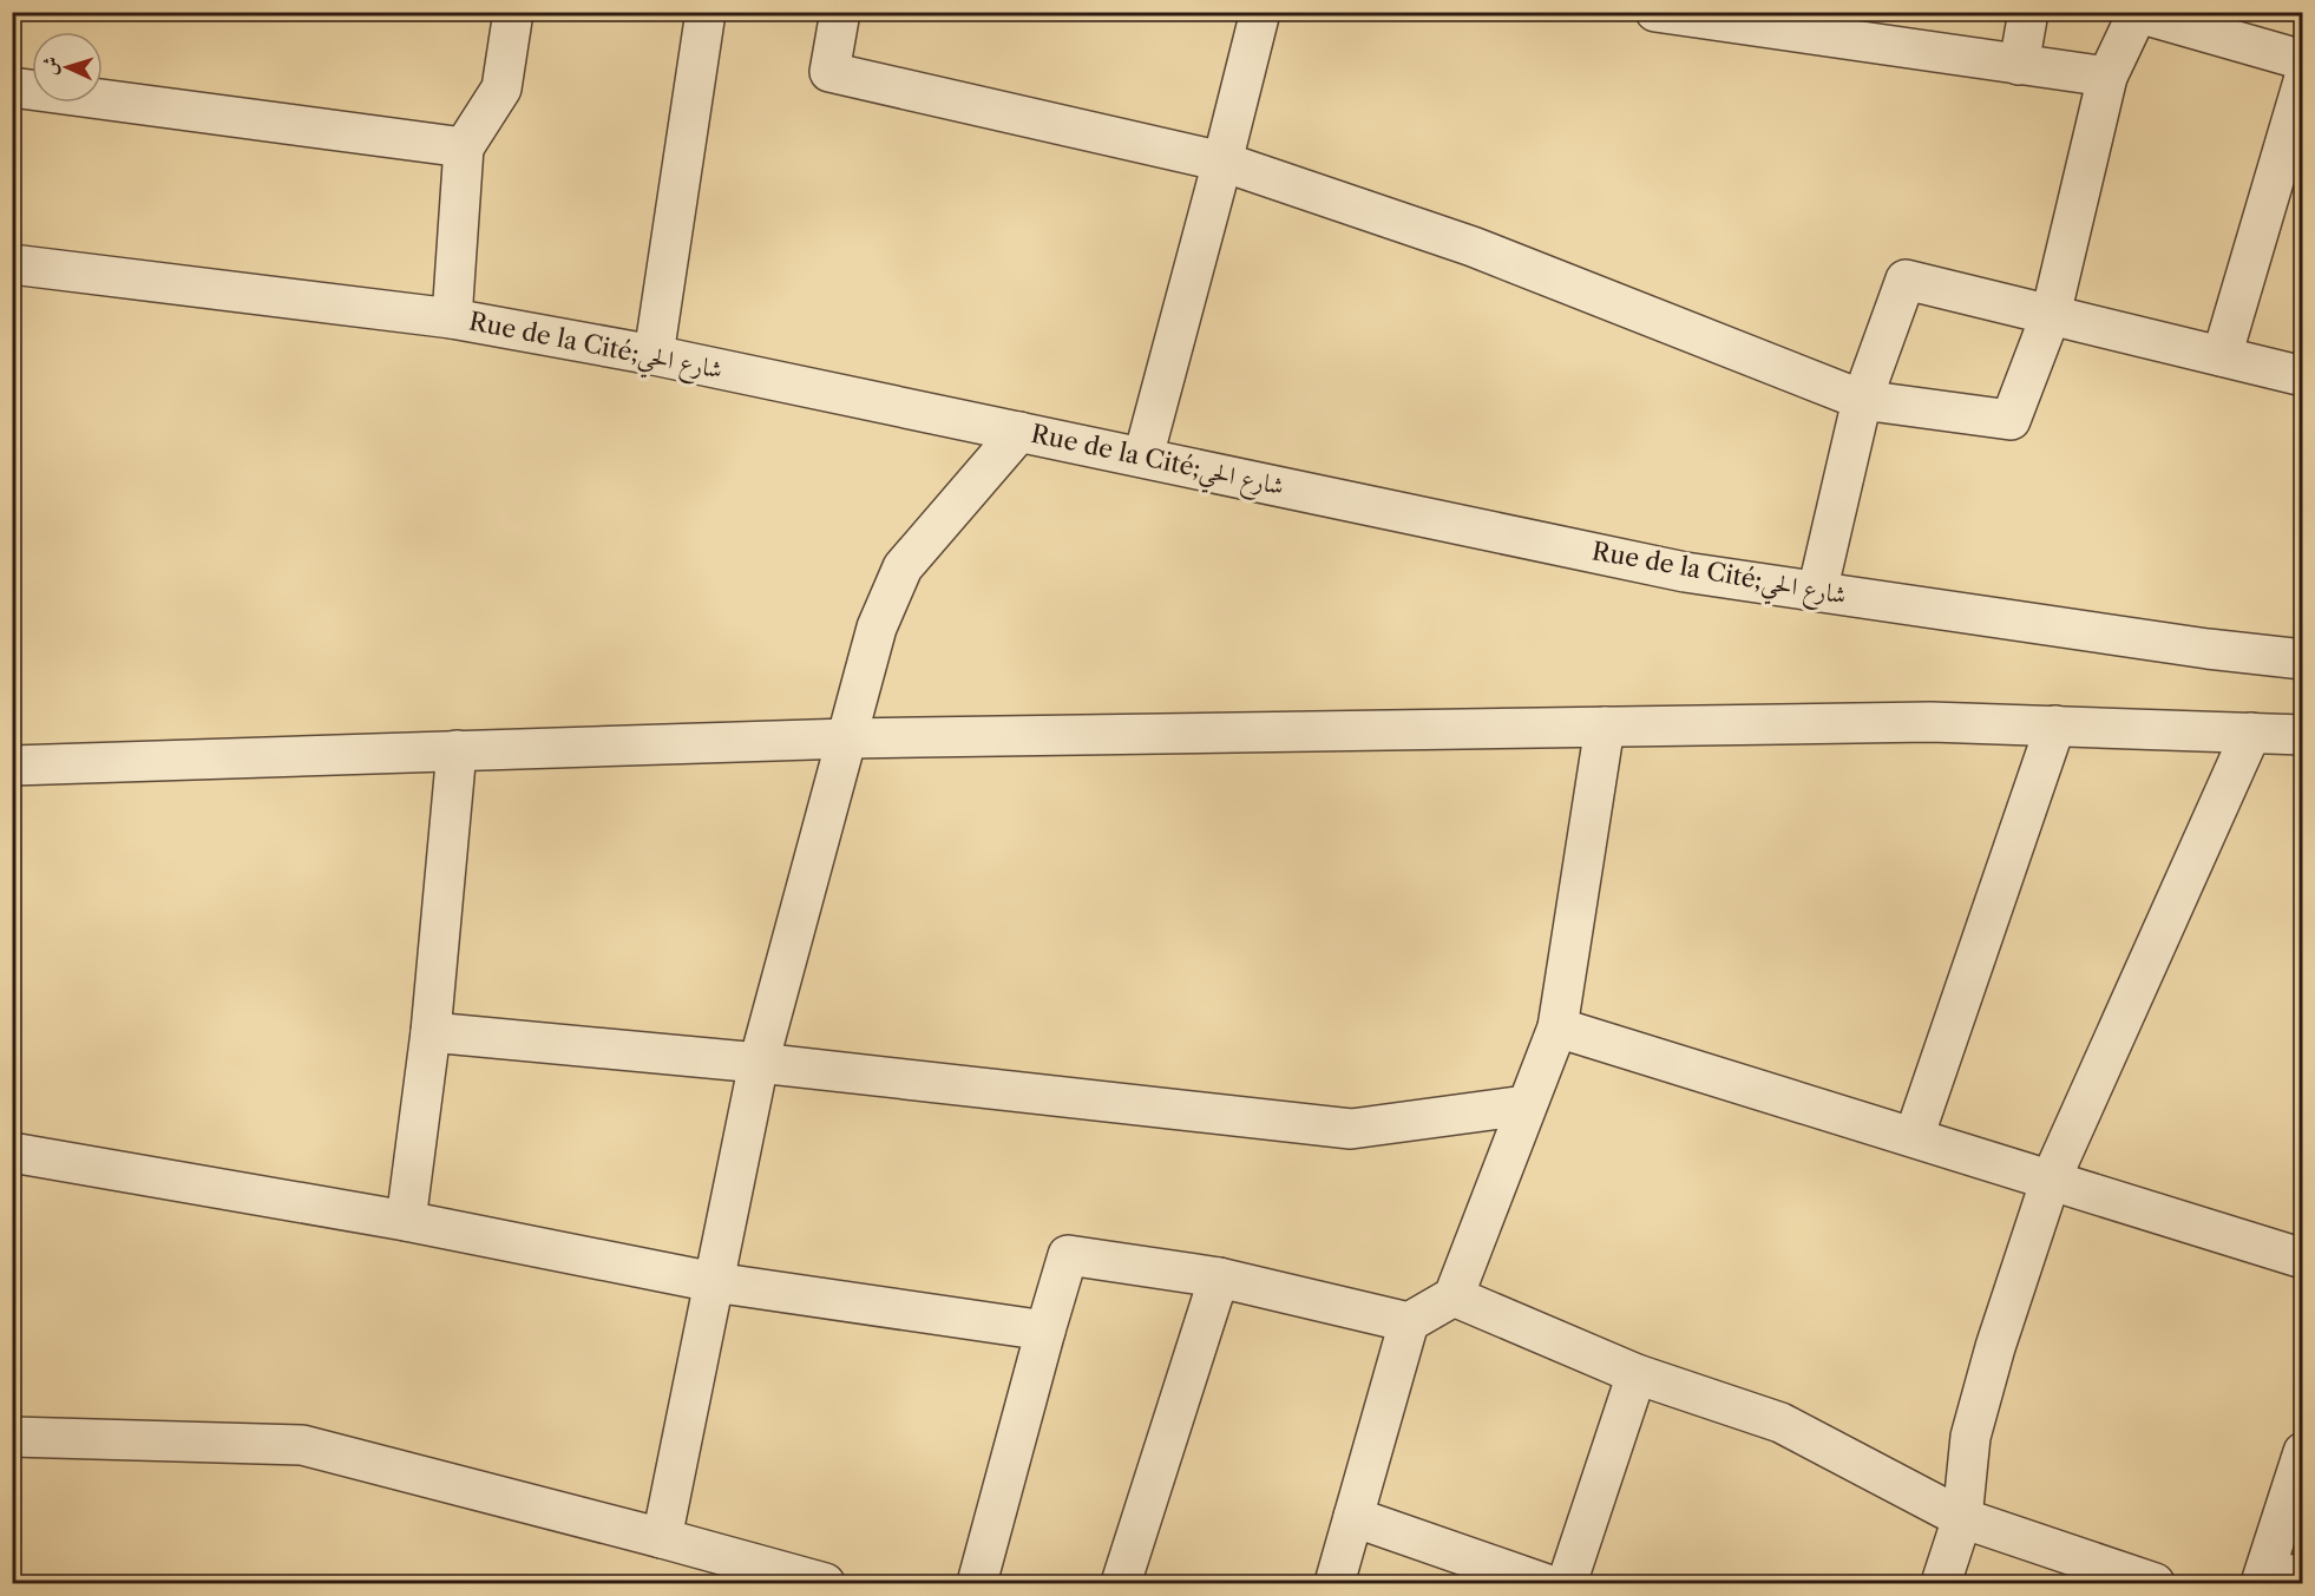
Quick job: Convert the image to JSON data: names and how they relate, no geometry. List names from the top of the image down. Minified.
{"streets":{"street":["Rue de la Cité;شارع الحي"]},"north":"left"}
